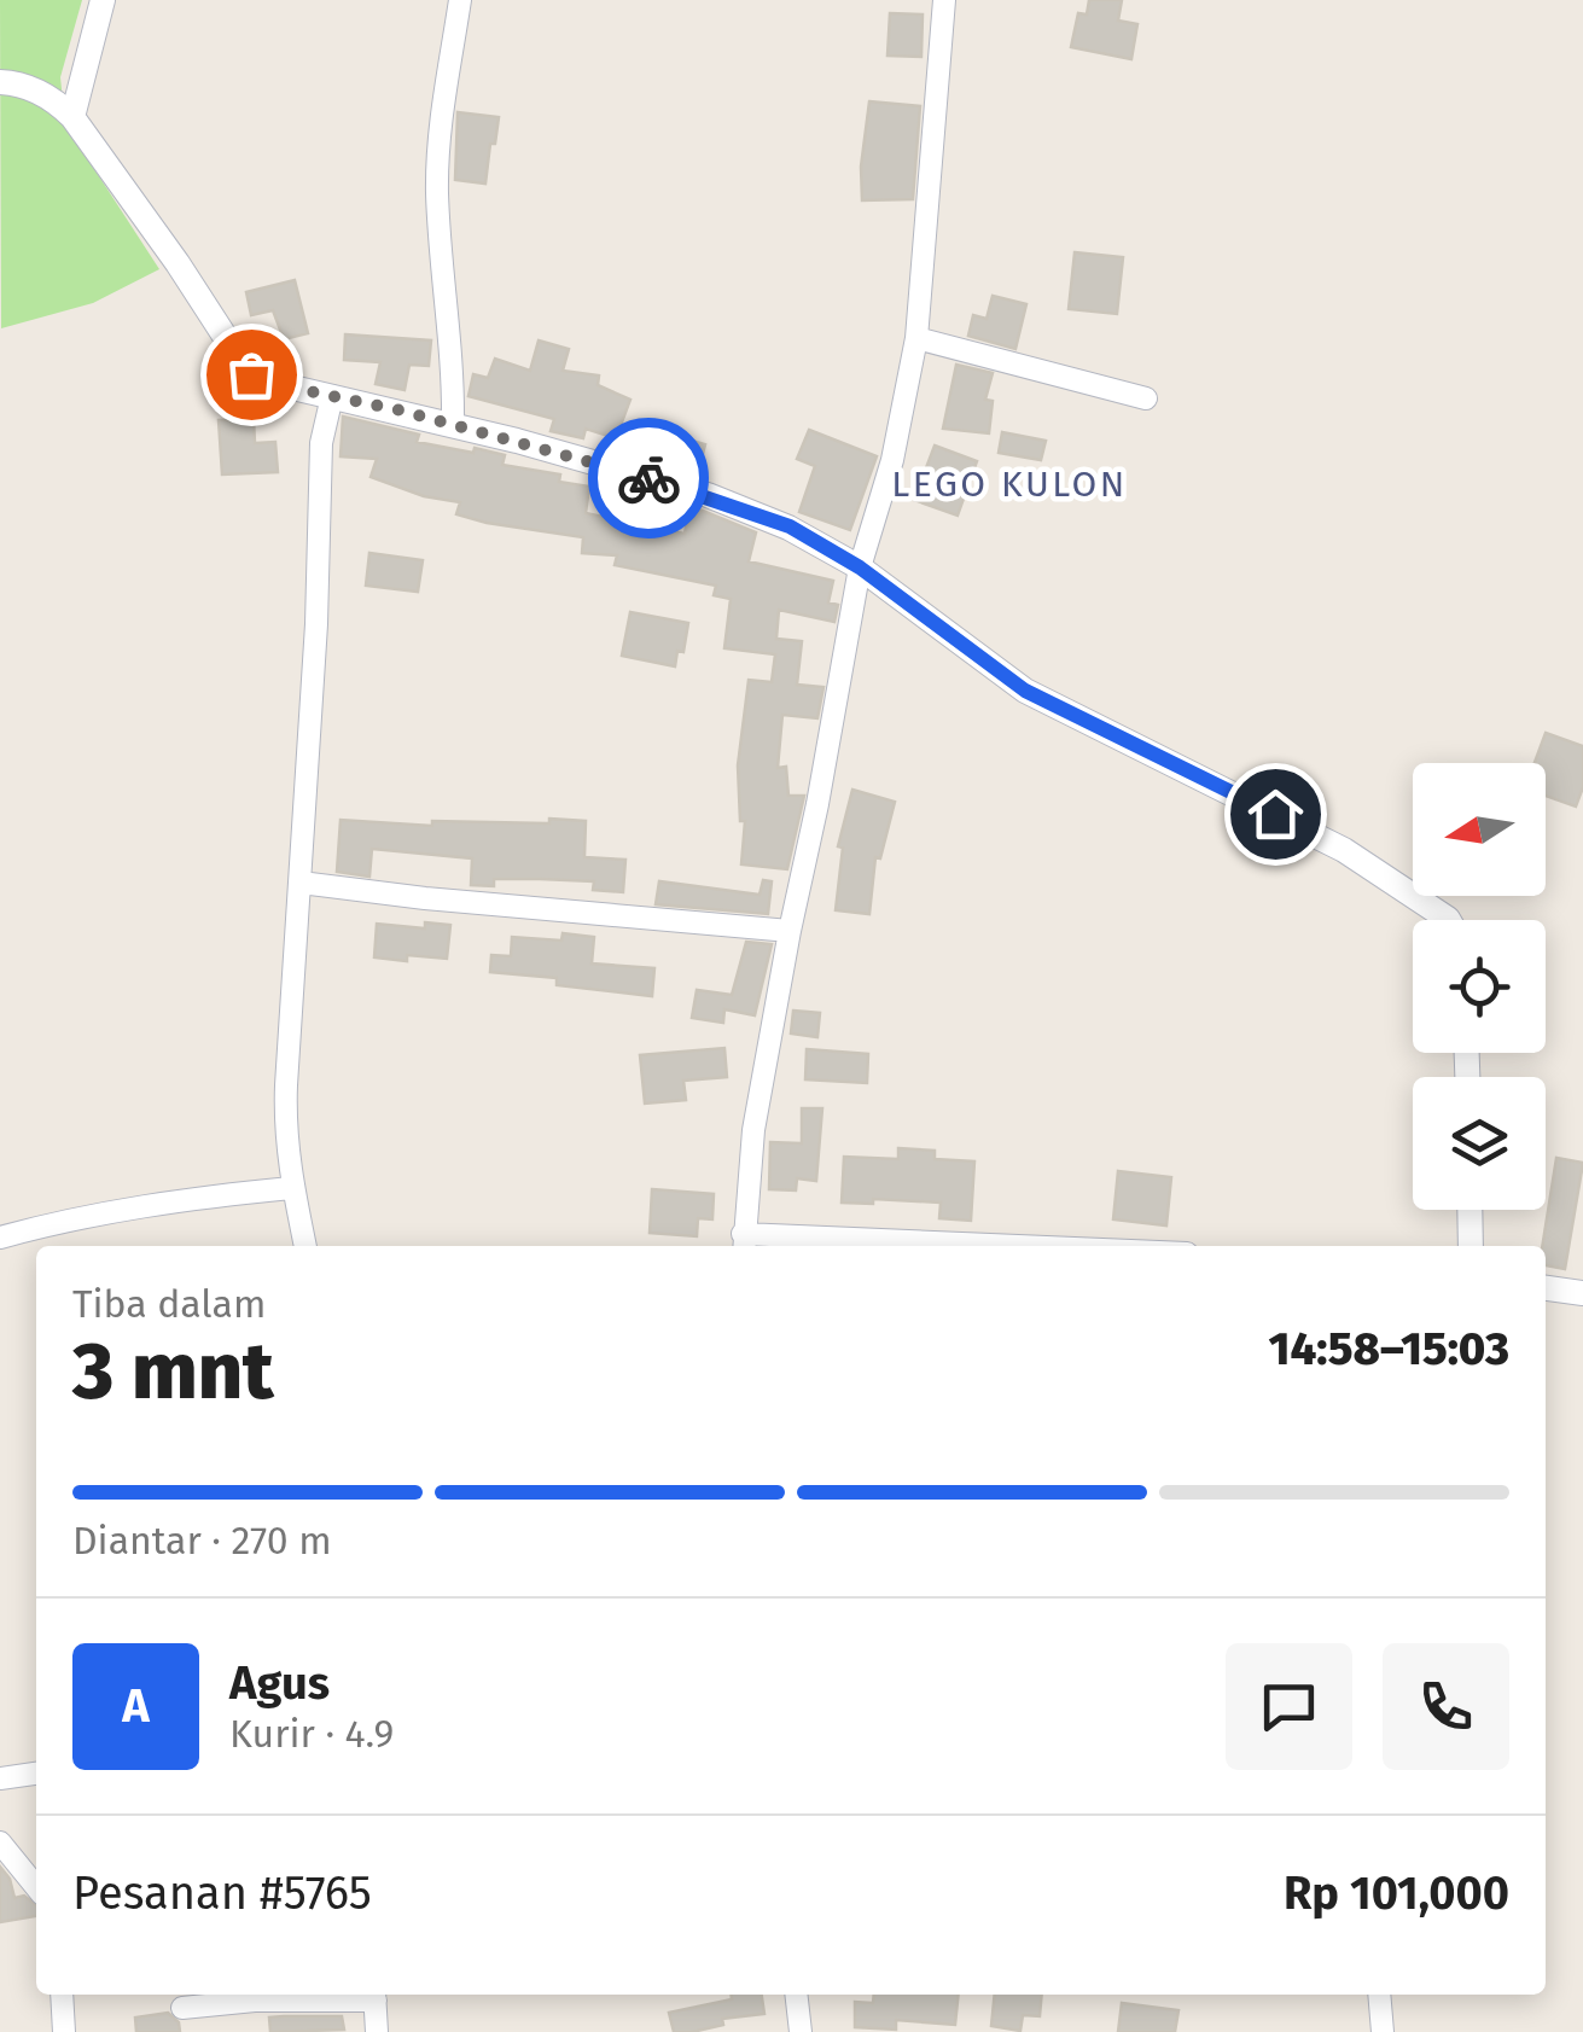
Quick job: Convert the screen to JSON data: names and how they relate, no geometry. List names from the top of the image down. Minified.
{"districts":["LEGO KULON"],"north":"left","page":{"heading":["3 mnt","Tiba dalam","14:58–15:03"],"panel":["Agus","Kurir · 4.9","Pesanan #5765","Rp 101,000"],"bar":"Diantar · 270 m","round":"A"}}
